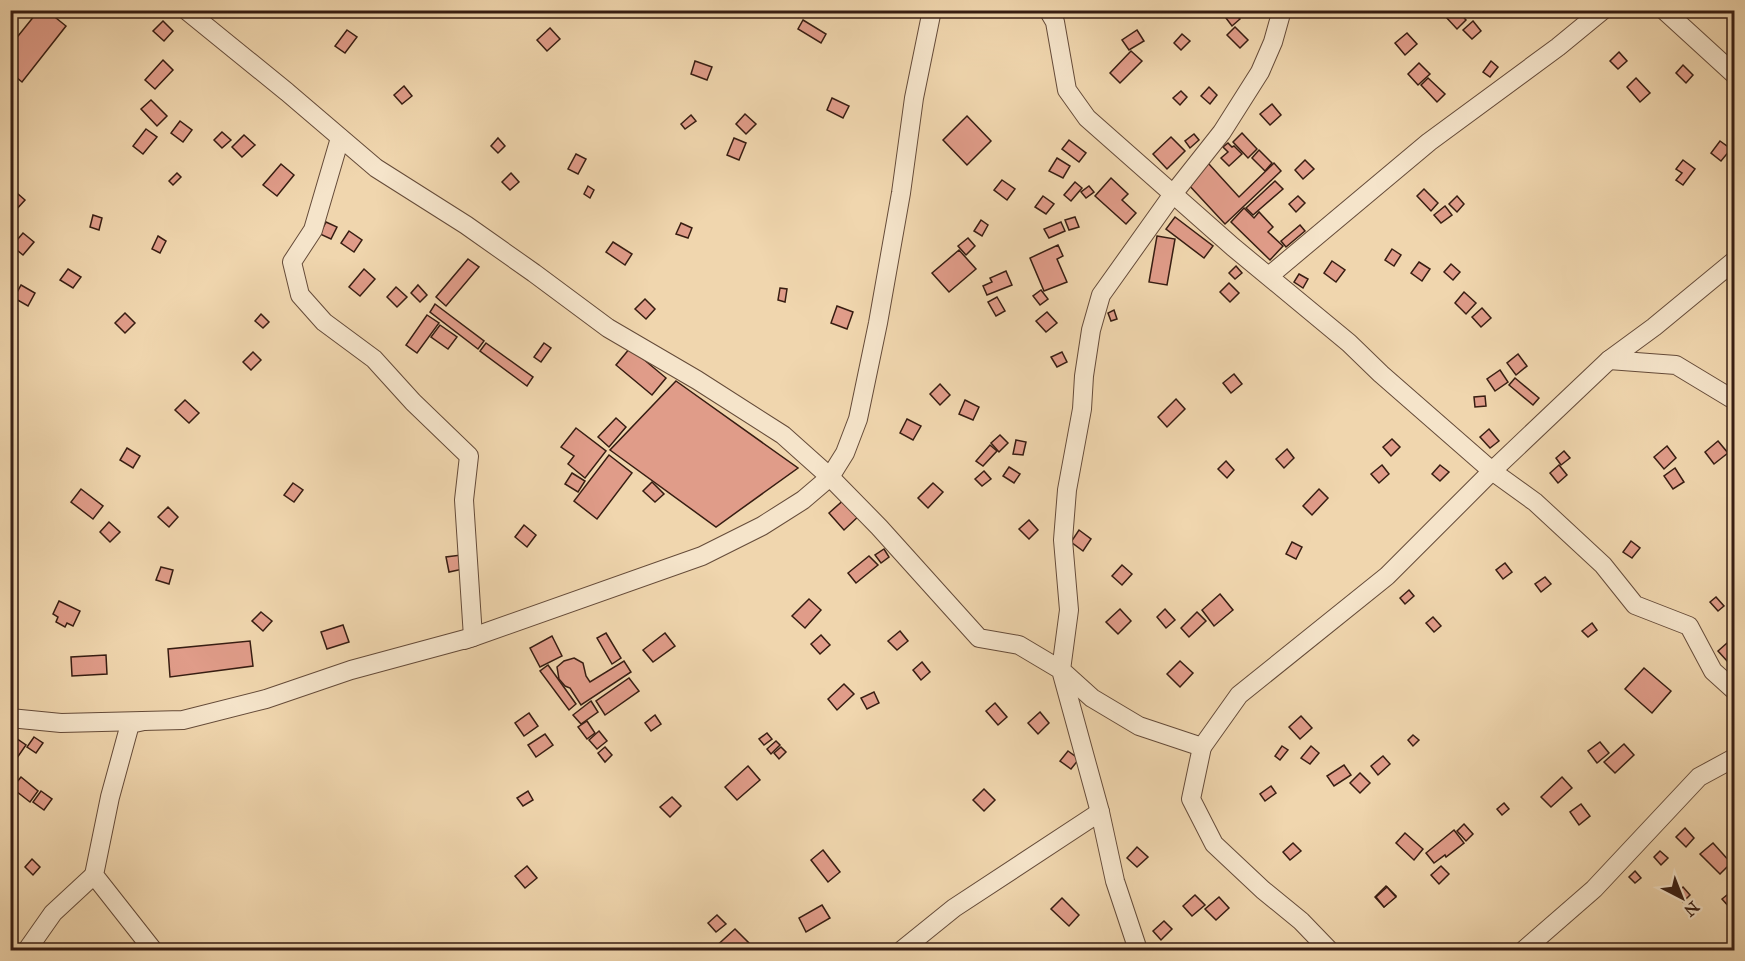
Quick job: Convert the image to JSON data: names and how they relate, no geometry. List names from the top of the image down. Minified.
{"north":"bottom right"}
